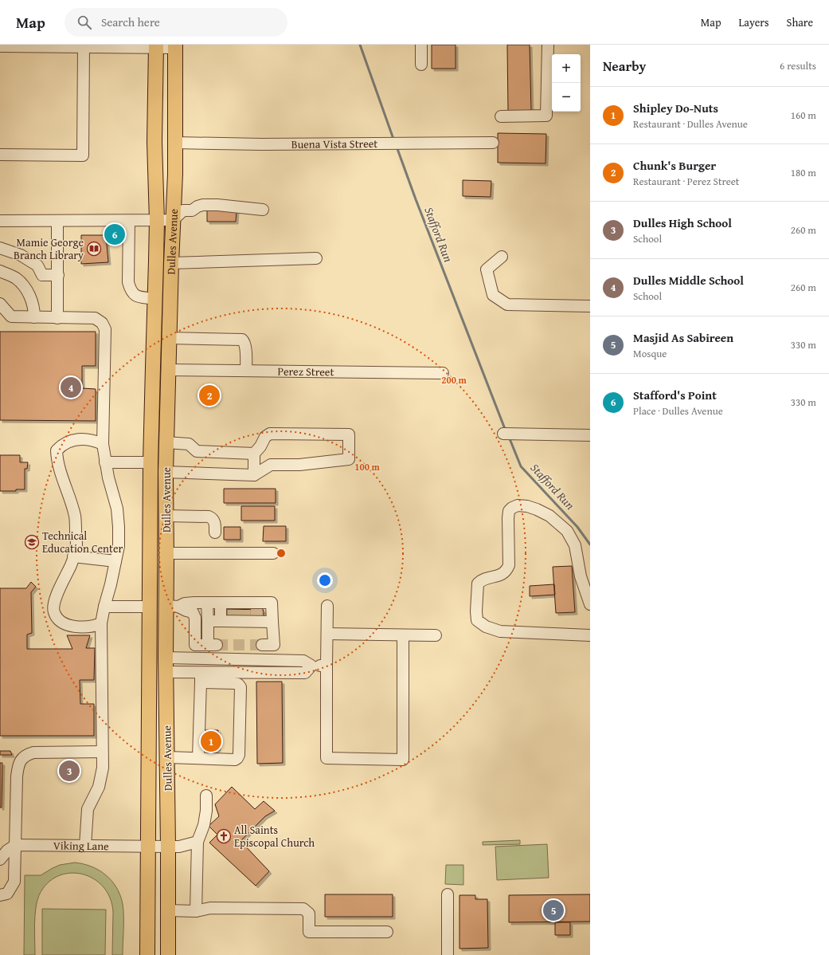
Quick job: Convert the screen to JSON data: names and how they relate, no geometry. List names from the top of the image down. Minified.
{"streets":{"main road":["Dulles Avenue"],"street":["Buena Vista Street","Perez Street","Viking Lane"]},"crossings":[["Buena Vista Street","Dulles Avenue"],["Dulles Avenue","Perez Street"],["Dulles Avenue","Viking Lane"]],"water":["Stafford Run"],"places":{"library":["Mamie George Branch Library"],"school or university":["Technical Education Center"],"church":["All Saints Episcopal Church"]},"page":{"header":"Map","search":"Search here","nav":["Map","Layers","Share"],"heading":["Nearby","6 results"],"map_buttons":["+","−"],"list":[{"mark":"1","name":"Shipley Do-Nuts","note":"Restaurant · Dulles Avenue","value":"160 m"},{"mark":"2","name":"Chunk's Burger","note":"Restaurant · Perez Street","value":"180 m"},{"mark":"3","name":"Dulles High School","note":"School","value":"260 m"},{"mark":"4","name":"Dulles Middle School","note":"School","value":"260 m"},{"mark":"5","name":"Masjid As Sabireen","note":"Mosque","value":"330 m"},{"mark":"6","name":"Stafford's Point","note":"Place · Dulles Avenue","value":"330 m"}],"pins":["6","4","2","1","3","5"]},"rings":["200 m","100 m"]}
